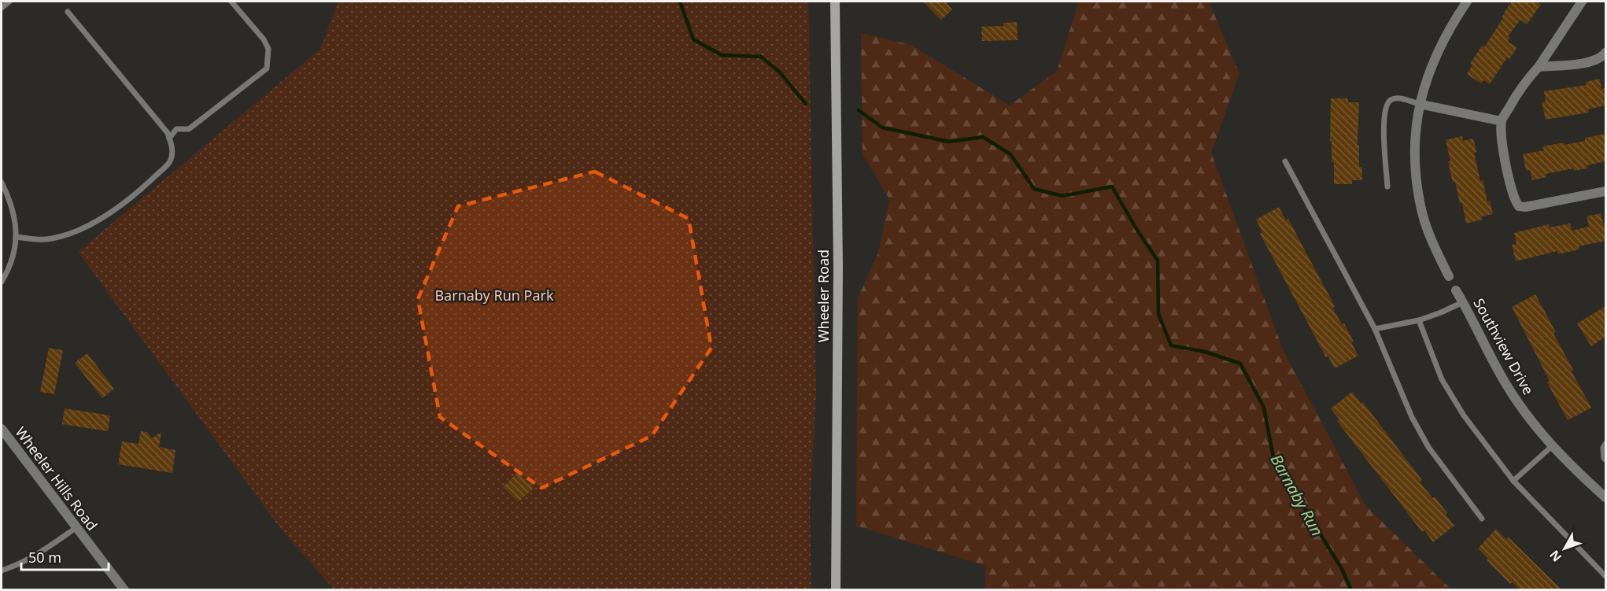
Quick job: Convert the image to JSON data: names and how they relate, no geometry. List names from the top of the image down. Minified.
{"streets":{"main road":["Wheeler Road"],"street":["Southview Drive","Wheeler Hills Road"]},"water":["Barnaby Run"],"parks":["Barnaby Run Park"],"scale_bar":"50 m","north":"bottom left"}
